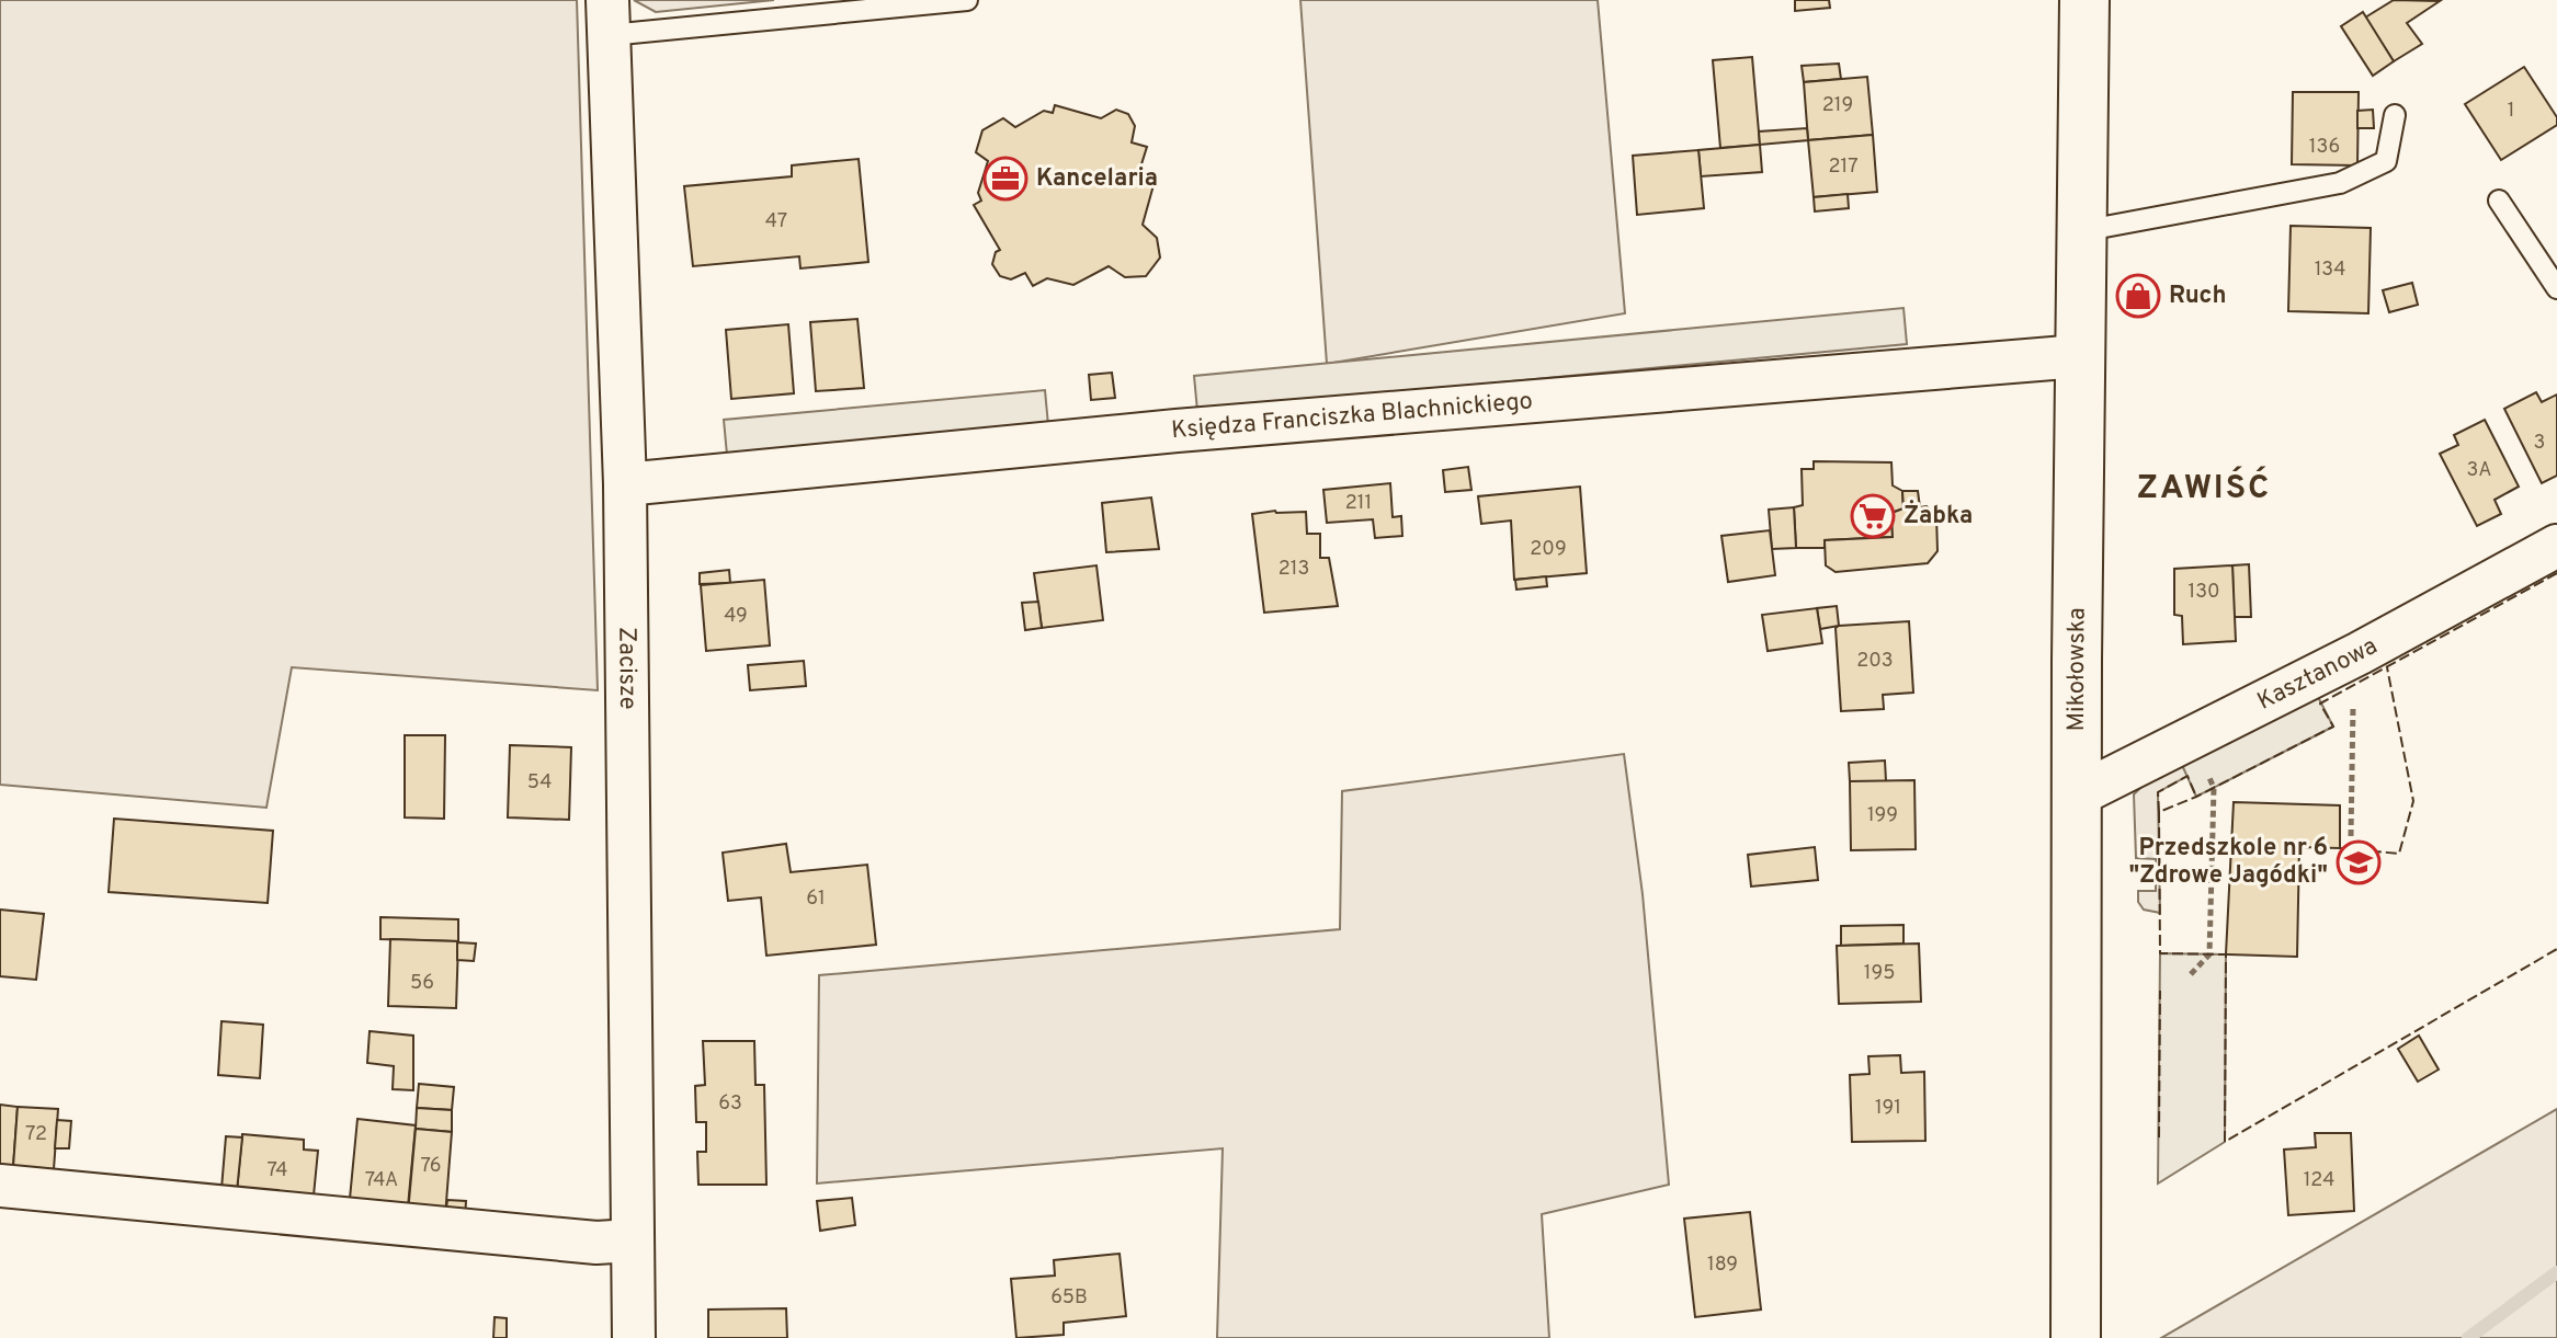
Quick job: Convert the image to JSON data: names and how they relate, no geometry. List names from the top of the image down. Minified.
{"streets":{"main road":["Mikołowska"],"street":["Księdza Franciszka Blachnickiego","Zacisze","Kasztanowa"]},"crossings":[["Księdza Franciszka Blachnickiego","Zacisze"],["Księdza Franciszka Blachnickiego","Mikołowska"],["Mikołowska","Kasztanowa"]],"districts":["ZAWIŚĆ"],"places":{"office":["Kancelaria"],"shop":["Ruch"],"supermarket":["Żabka"],"school or university":["Przedszkole nr 6 \"Zdrowe Jagódki\""]},"house_numbers":["219","1","136","217","47","134","3","3A","211","209","213","130","49","203","54","199","61","195","56","63","191","72","76","74","74A","124","189","65B"]}
